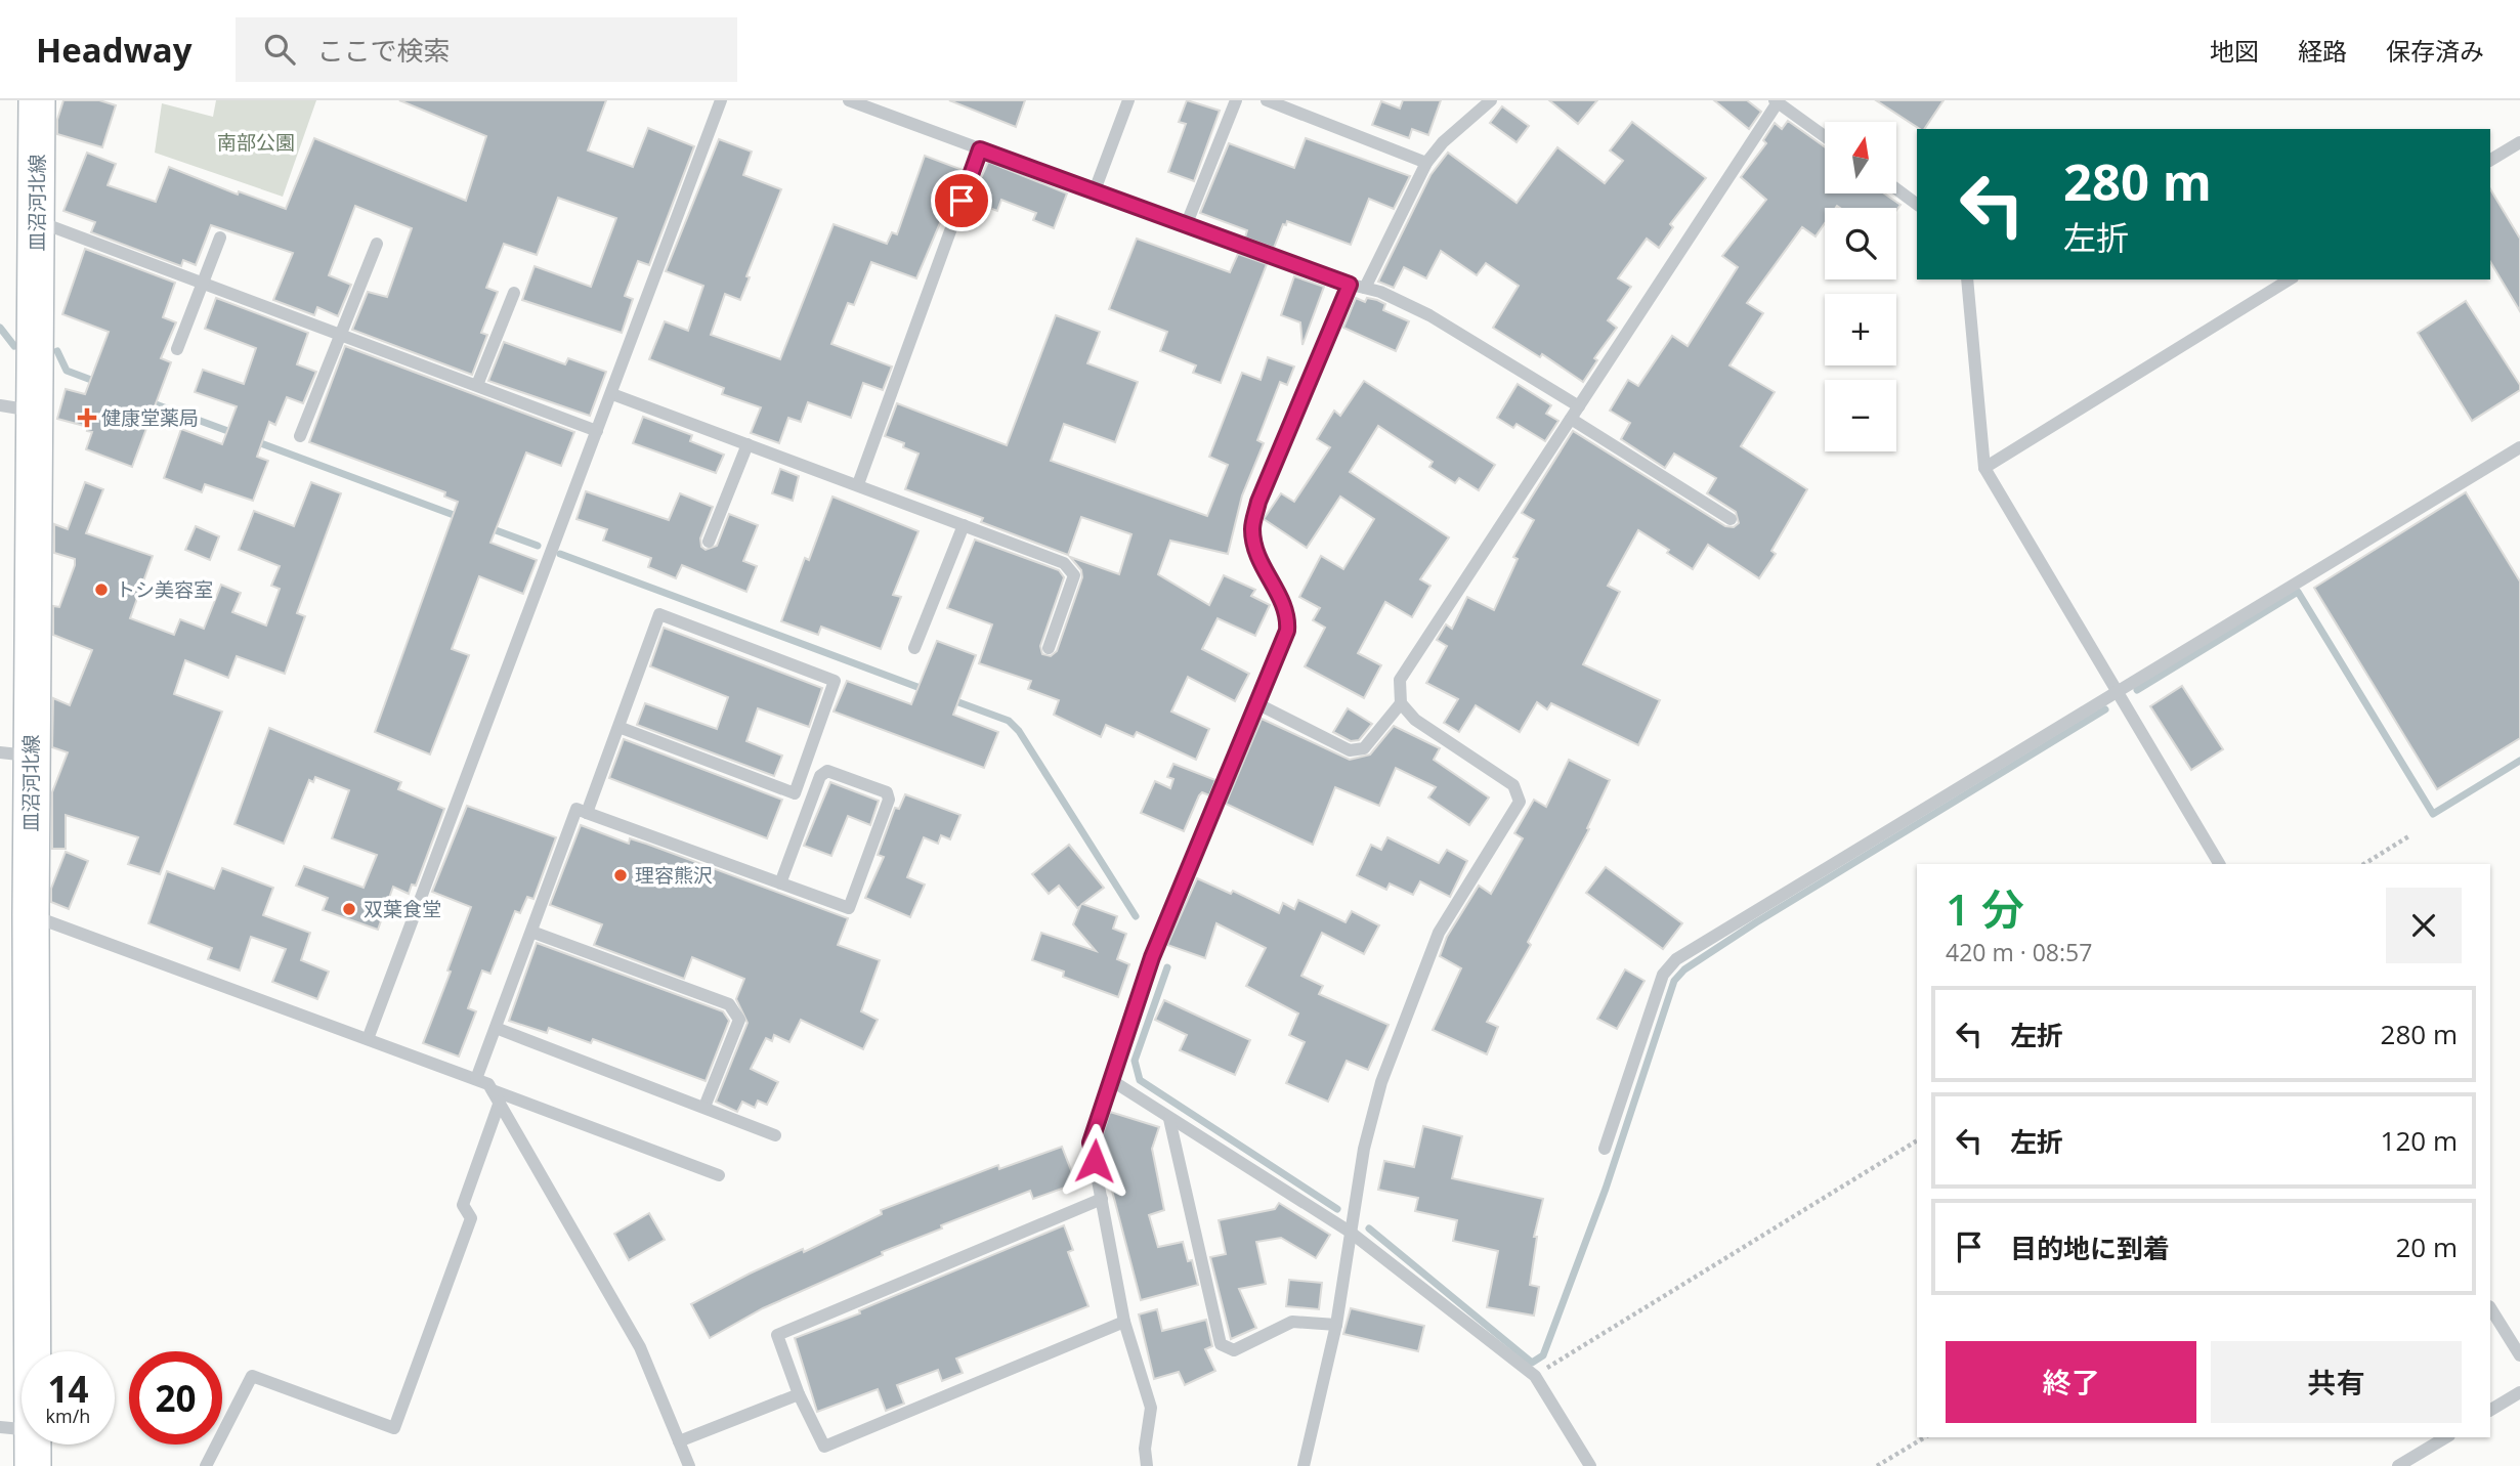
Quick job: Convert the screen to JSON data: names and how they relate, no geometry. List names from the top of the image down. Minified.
{"streets":{"main road":["皿沼河北線"]},"parks":["南部公園"],"places":{"health":["健康堂薬局"],"other":["トシ美容室","理容熊沢","双葉食堂"]},"north":"top","page":{"header":"Headway","search":"ここで検索","nav":["地図","経路","保存済み"],"map_buttons":["+","−"],"turn":["280 m","左折"],"heading":["1 分","420 m · 08:57"],"list":[{"name":"左折","value":"280 m"},{"name":"左折","value":"120 m"},{"name":"目的地に到着","value":"20 m"}],"buttons":["終了","共有"],"speed":"14 km/h","limit":"20"}}
